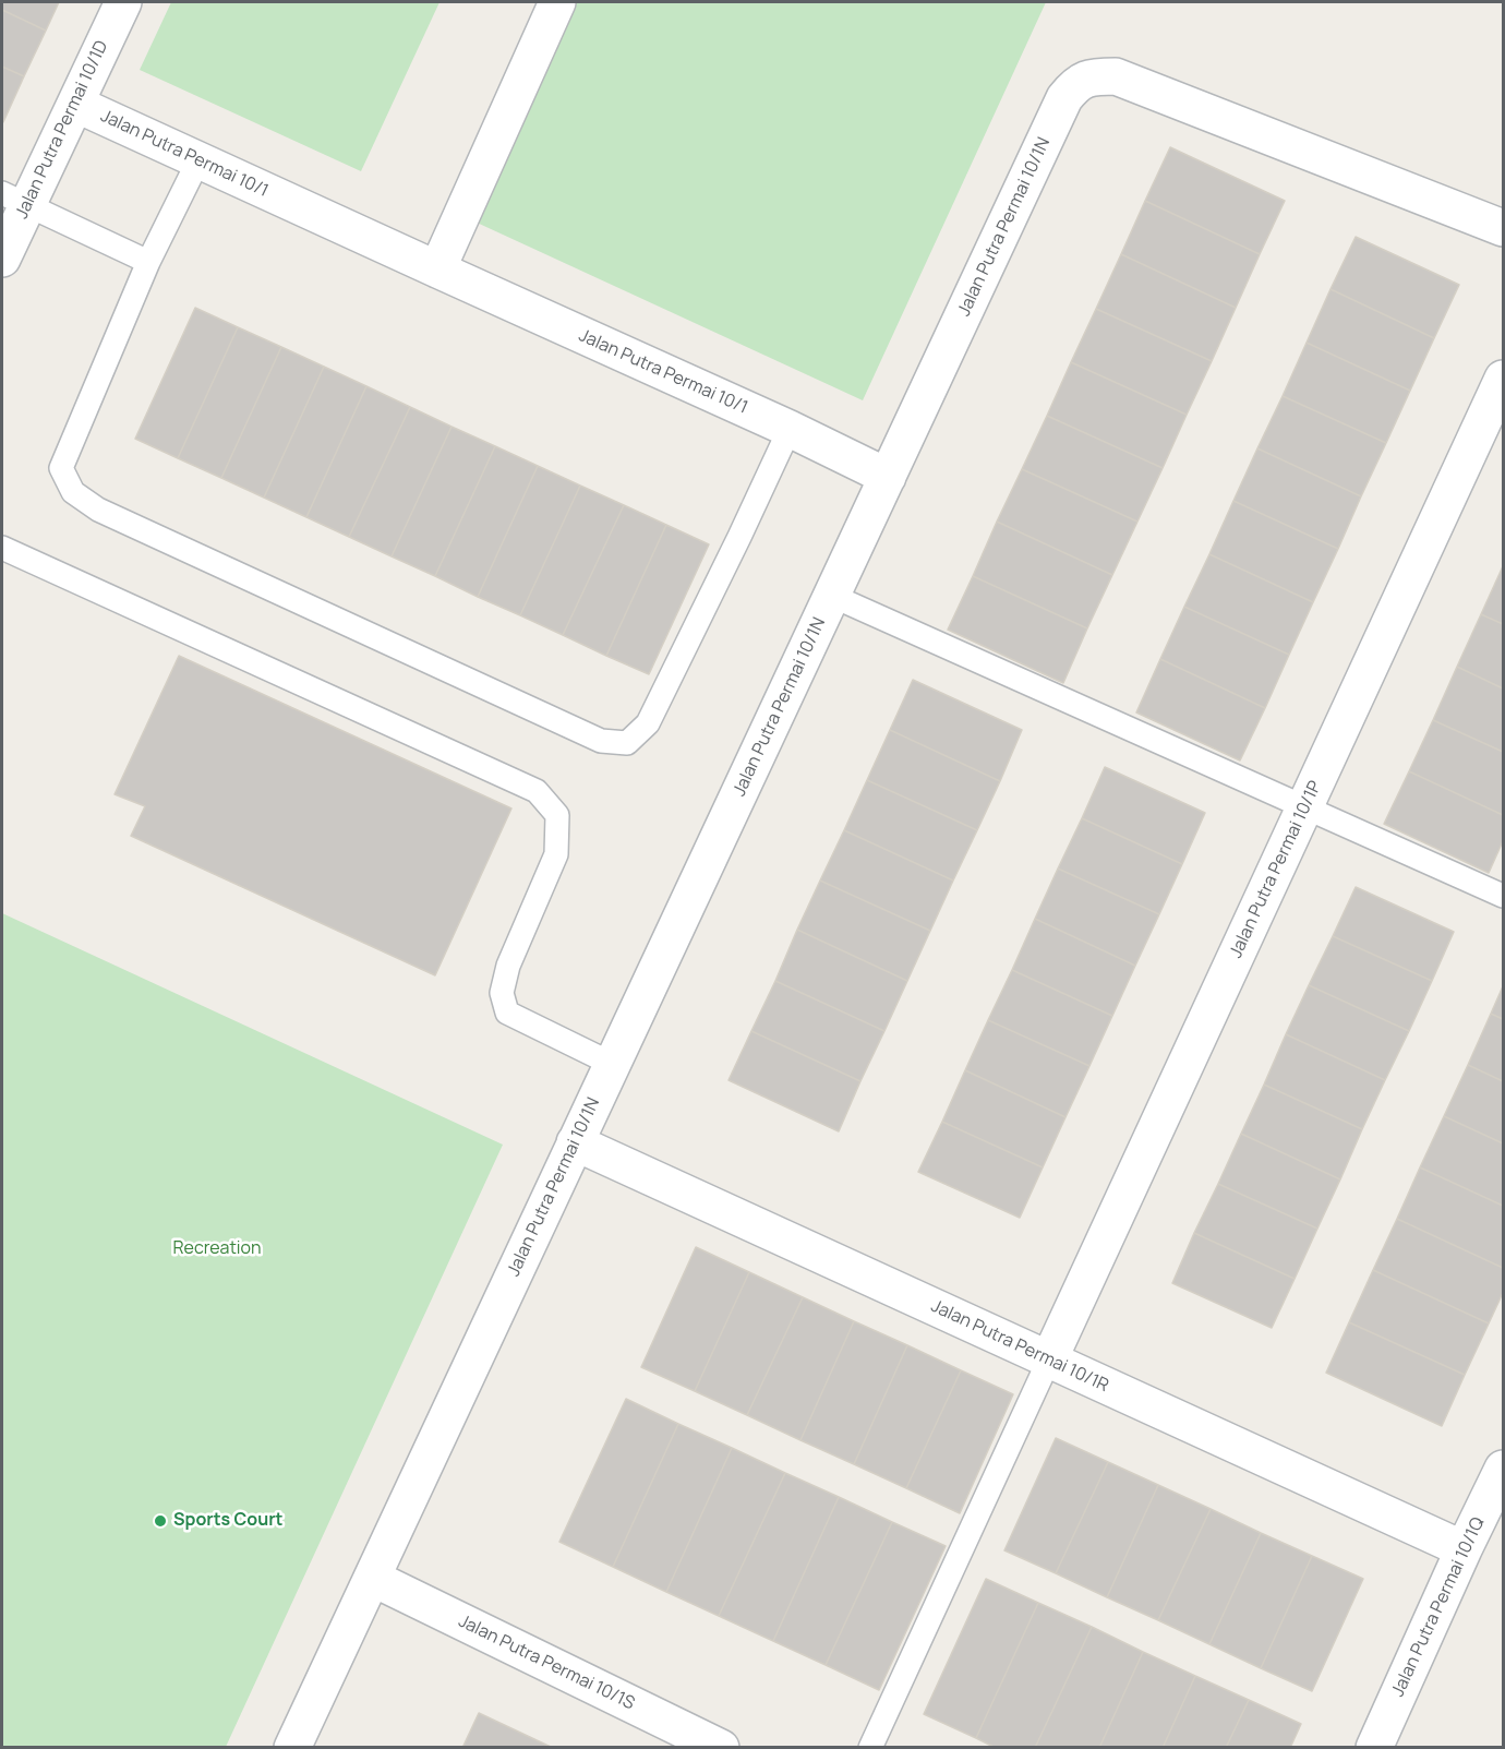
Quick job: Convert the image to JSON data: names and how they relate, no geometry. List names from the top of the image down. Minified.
{"streets":{"street":["Jalan Putra Permai 10/1D","Jalan Putra Permai 10/1","Jalan Putra Permai 10/1N","Jalan Putra Permai 10/1P","Jalan Putra Permai 10/1R","Jalan Putra Permai 10/1Q","Jalan Putra Permai 10/1S"]},"crossings":[["Jalan Putra Permai 10/1D","Jalan Putra Permai 10/1"],["Jalan Putra Permai 10/1","Jalan Putra Permai 10/1N"],["Jalan Putra Permai 10/1N","Jalan Putra Permai 10/1R"],["Jalan Putra Permai 10/1N","Jalan Putra Permai 10/1S"],["Jalan Putra Permai 10/1P","Jalan Putra Permai 10/1R"],["Jalan Putra Permai 10/1R","Jalan Putra Permai 10/1Q"]],"parks":["Recreation"],"places":["Sports Court"]}
